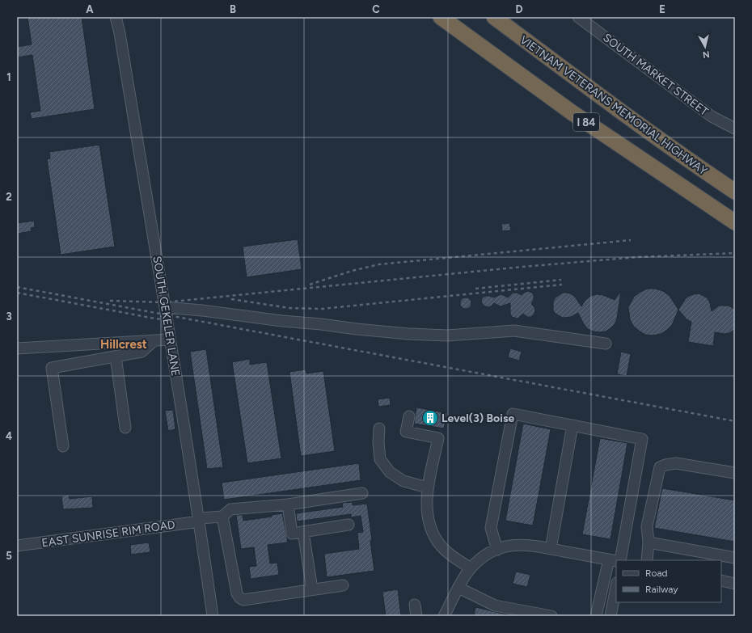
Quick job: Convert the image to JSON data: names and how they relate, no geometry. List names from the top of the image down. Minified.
{"streets":{"highway":["VIETNAM VETERANS MEMORIAL HIGHWAY","I 84"],"street":["SOUTH MARKET STREET","SOUTH GEKELER LANE","EAST SUNRISE RIM ROAD"]},"crossings":[["SOUTH GEKELER LANE","EAST SUNRISE RIM ROAD"]],"districts":["Hillcrest"],"places":{"building":["Level(3) Boise"]},"legend":["Road","Railway"],"north":"bottom","grid":{"columns":["A","B","C","D","E"],"rows":["1","2","3","4","5"]}}
